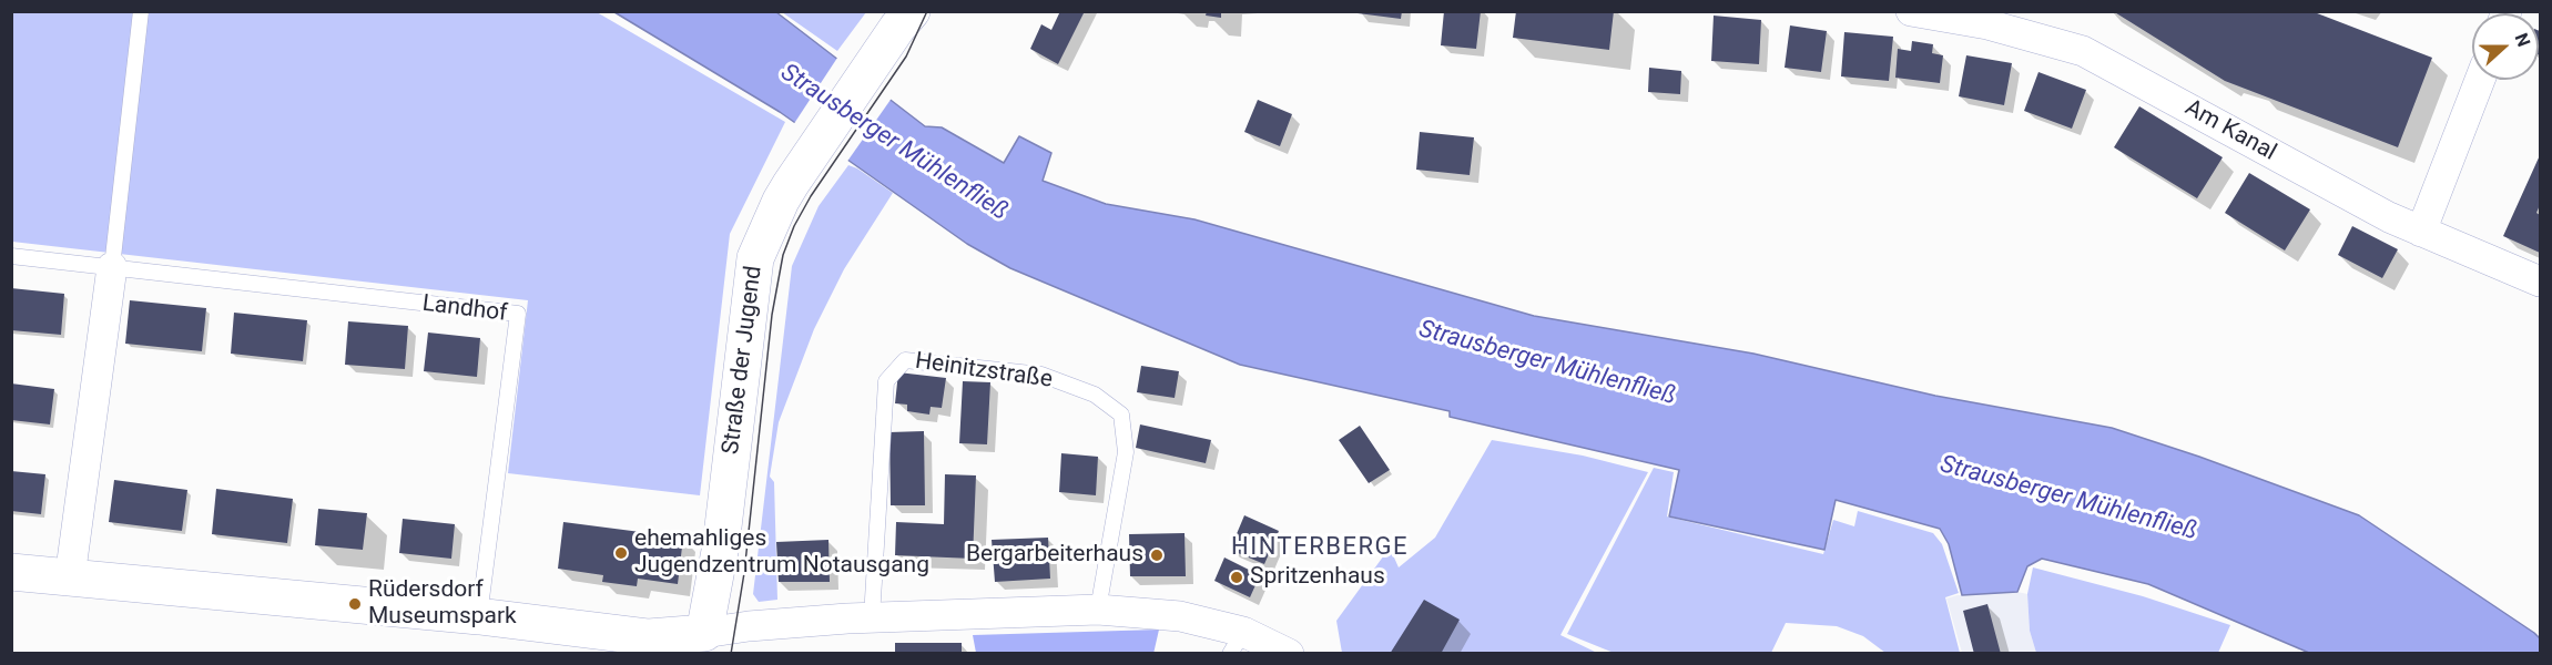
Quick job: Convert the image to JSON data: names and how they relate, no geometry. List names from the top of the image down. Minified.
{"streets":{"main road":["Straße der Jugend"],"street":["Am Kanal"],"lane":["Landhof","Heinitzstraße"]},"districts":["HINTERBERGE"],"water":["Strausberger Mühlenfließ"],"places":["ehemahliges Jugendzentrum Notausgang","Bergarbeiterhaus","Spritzenhaus","Rüdersdorf Museumspark"],"north":"right"}
